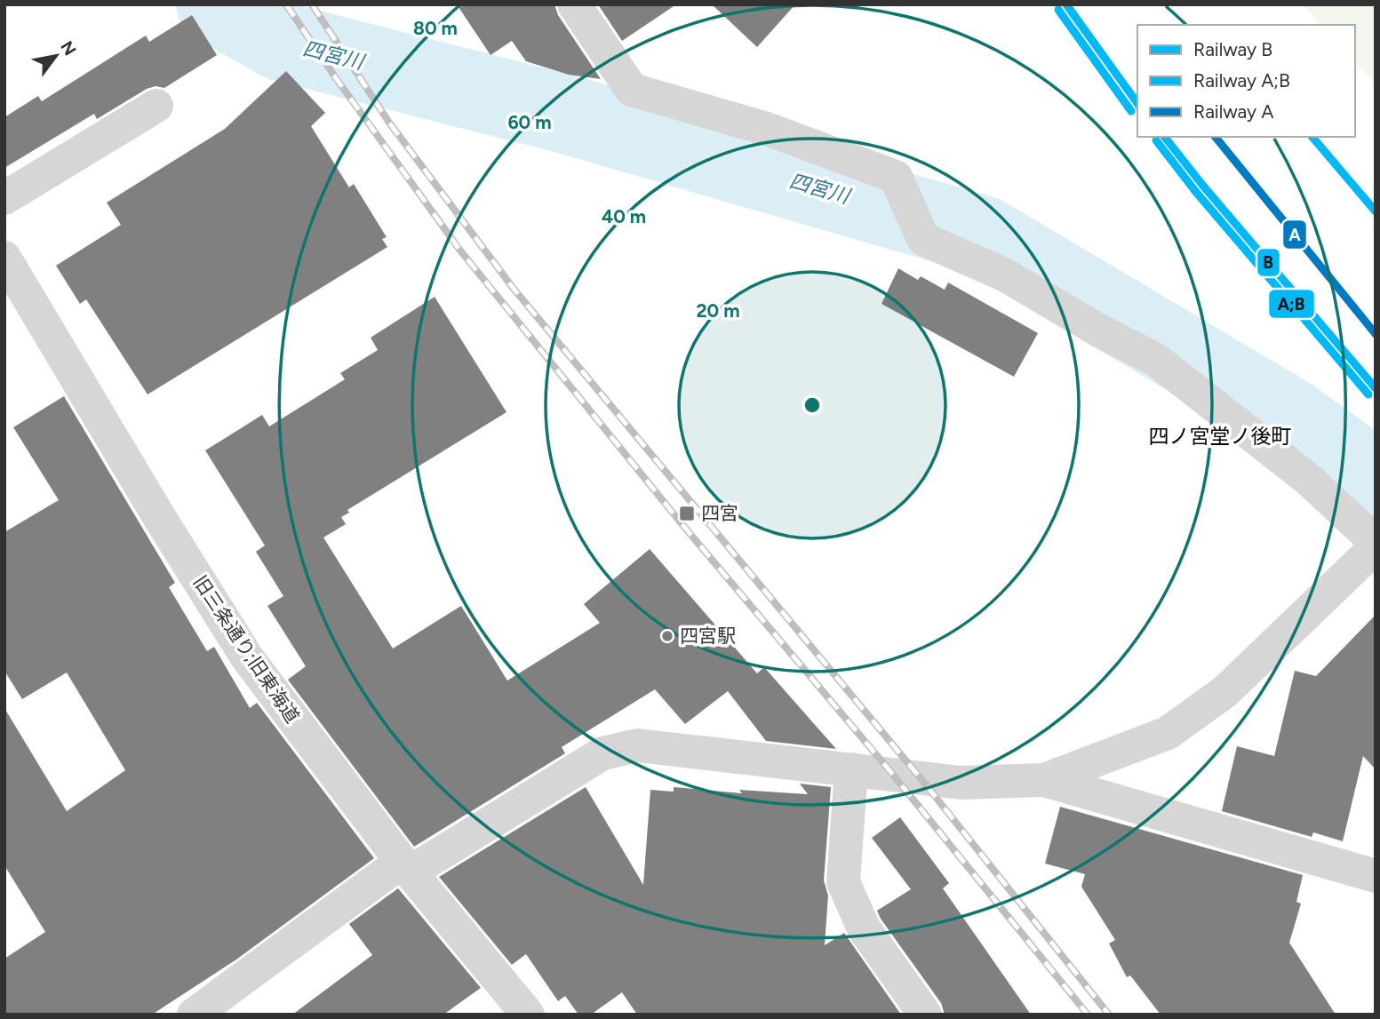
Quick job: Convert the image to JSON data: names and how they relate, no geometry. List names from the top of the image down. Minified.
{"streets":{"street":["旧三条通り;旧東海道"]},"districts":["四ノ宮堂ノ後町"],"water":["四宮川"],"places":{"transit":["四宮"],"other":["四宮駅"]},"lines":["rail line B","rail line A;B","rail line A"],"legend":["Railway B","Railway A;B","Railway A"],"north":"top right","rings":["80 m","60 m","40 m","20 m"]}
